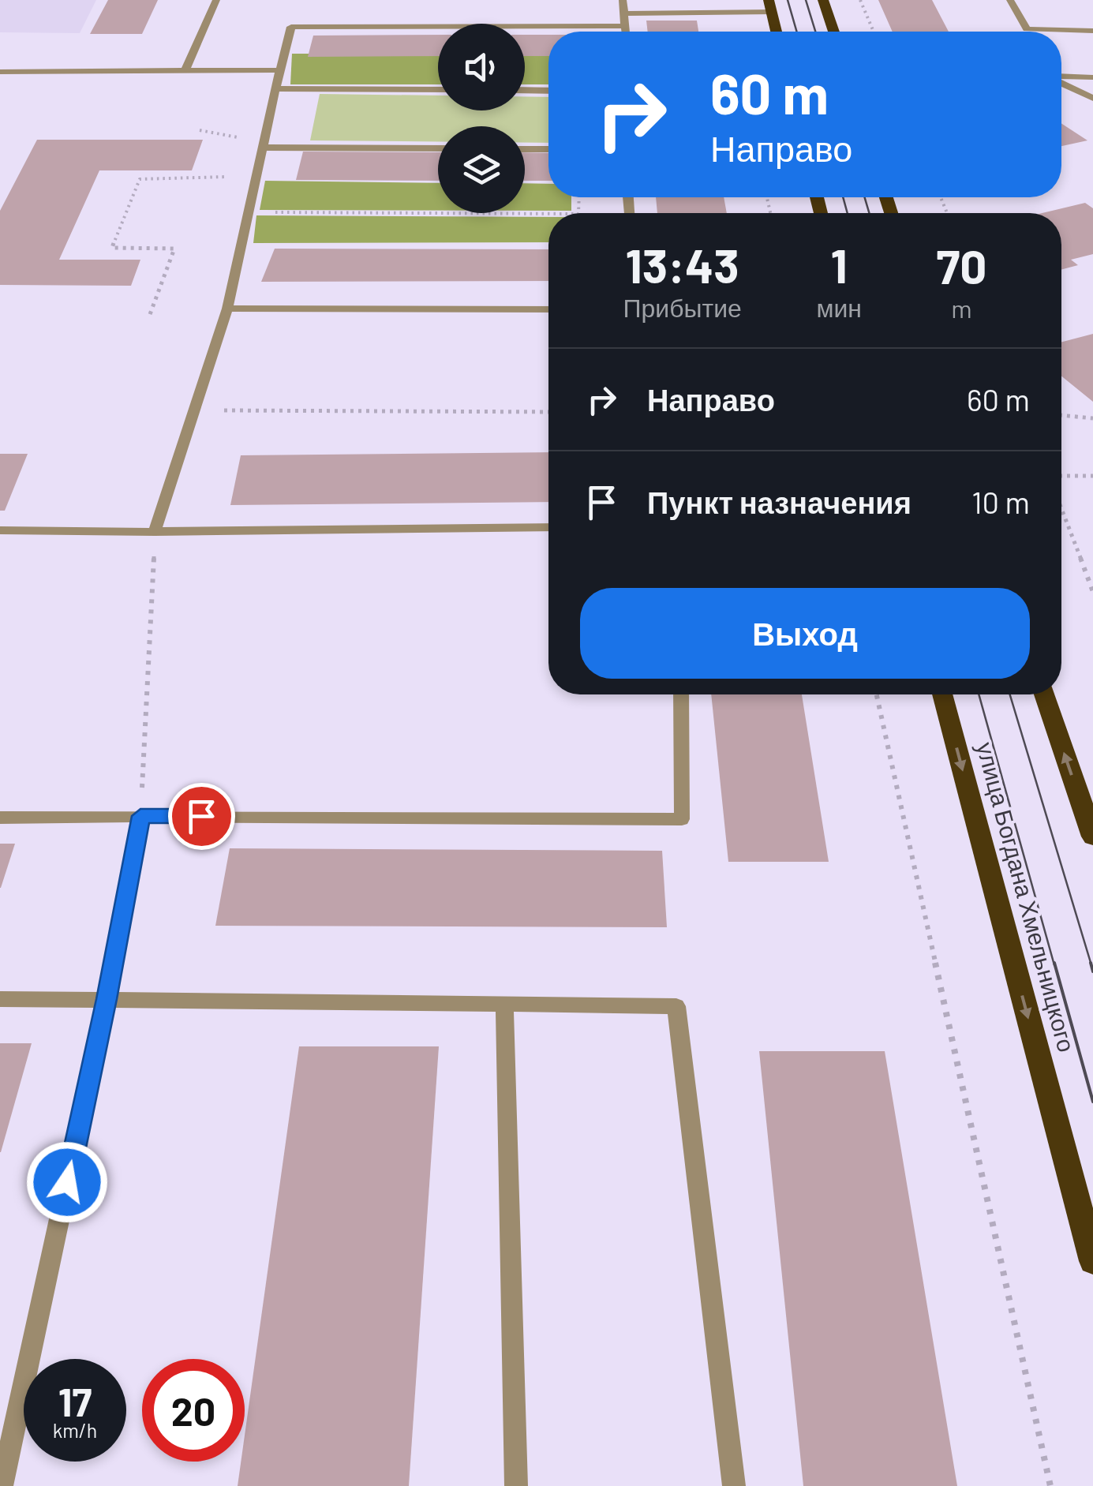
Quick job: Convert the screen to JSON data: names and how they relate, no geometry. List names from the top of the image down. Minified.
{"streets":{"highway":["улица Богдана Хмельницкого"]},"one_way":["улица Богдана Хмельницкого"],"page":{"turn":["60 m","Направо"],"eta":["13:43","Прибытие","1","мин","70","m"],"list":[{"name":"Направо","value":"60 m"},{"name":"Пункт назначения","value":"10 m"}],"buttons":"Выход","speed":"17 km/h","limit":"20"}}
